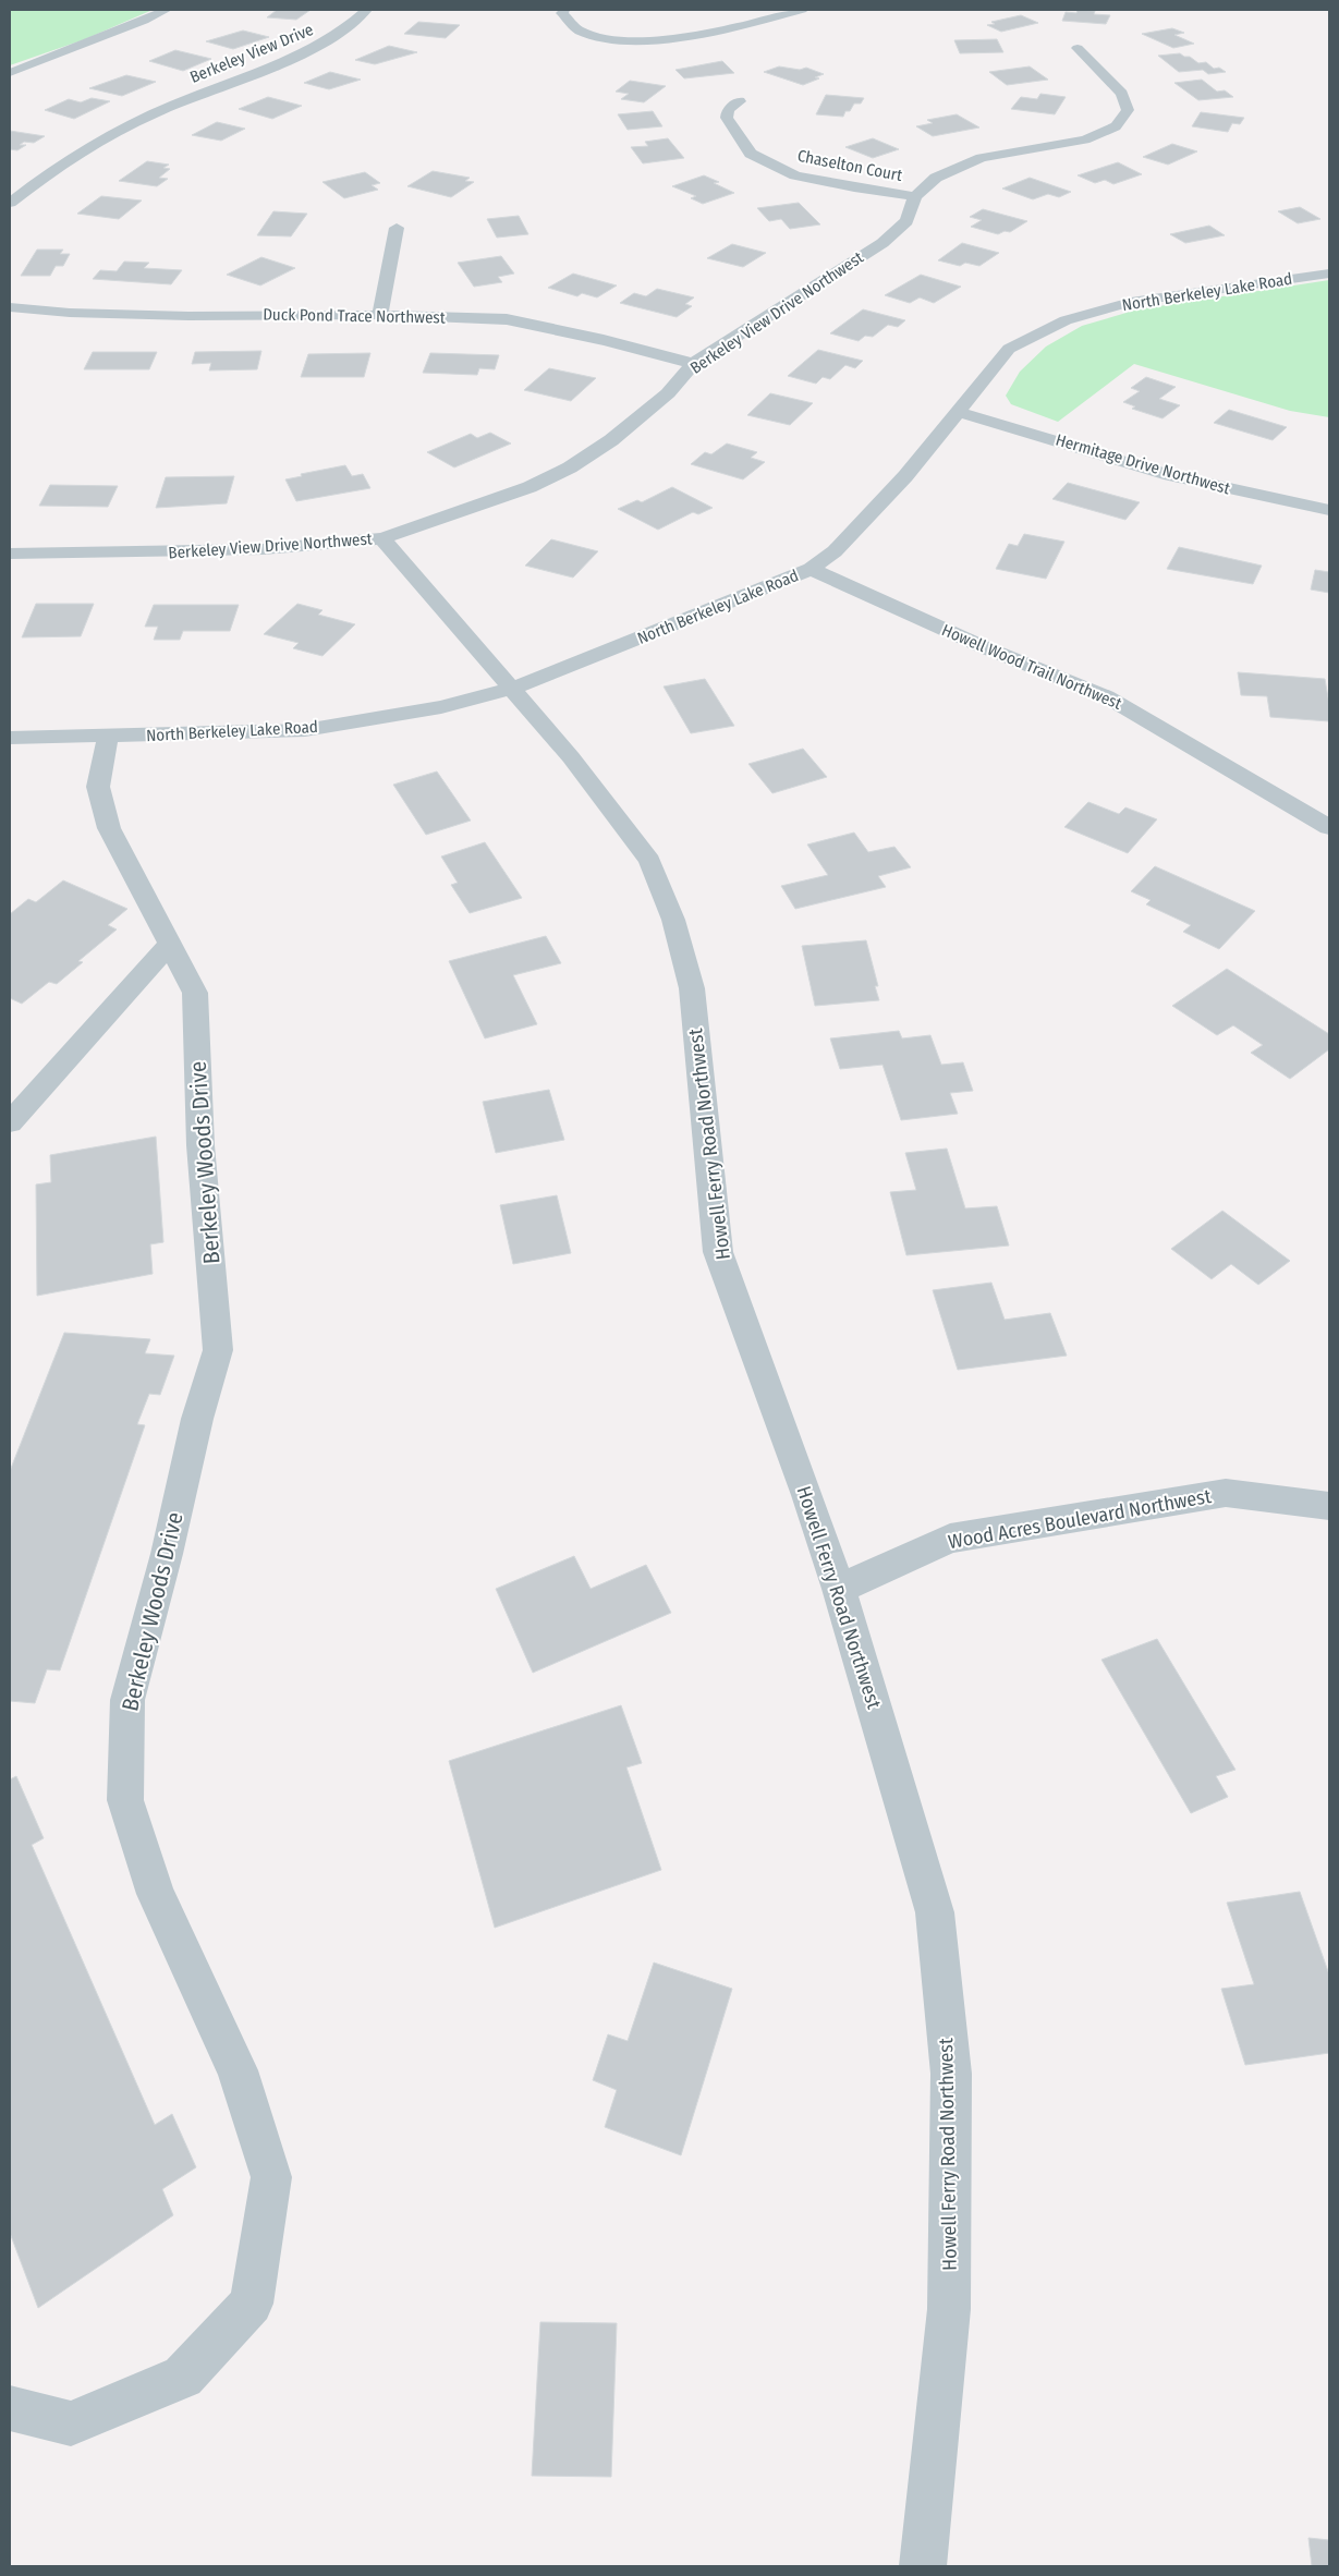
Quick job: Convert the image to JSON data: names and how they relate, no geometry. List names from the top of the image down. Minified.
{"streets":{"street":["Berkeley View Drive","Chaselton Court","North Berkeley Lake Road","Berkeley View Drive Northwest","Duck Pond Trace Northwest","Hermitage Drive Northwest","Howell Wood Trail Northwest","Howell Ferry Road Northwest","Berkeley Woods Drive","Wood Acres Boulevard Northwest"]},"crossings":[["Chaselton Court","Berkeley View Drive Northwest"],["North Berkeley Lake Road","Hermitage Drive Northwest"],["North Berkeley Lake Road","Howell Wood Trail Northwest"],["North Berkeley Lake Road","Howell Ferry Road Northwest"],["North Berkeley Lake Road","Berkeley Woods Drive"],["Berkeley View Drive Northwest","Duck Pond Trace Northwest"],["Berkeley View Drive Northwest","Howell Ferry Road Northwest"],["Howell Ferry Road Northwest","Wood Acres Boulevard Northwest"]]}
